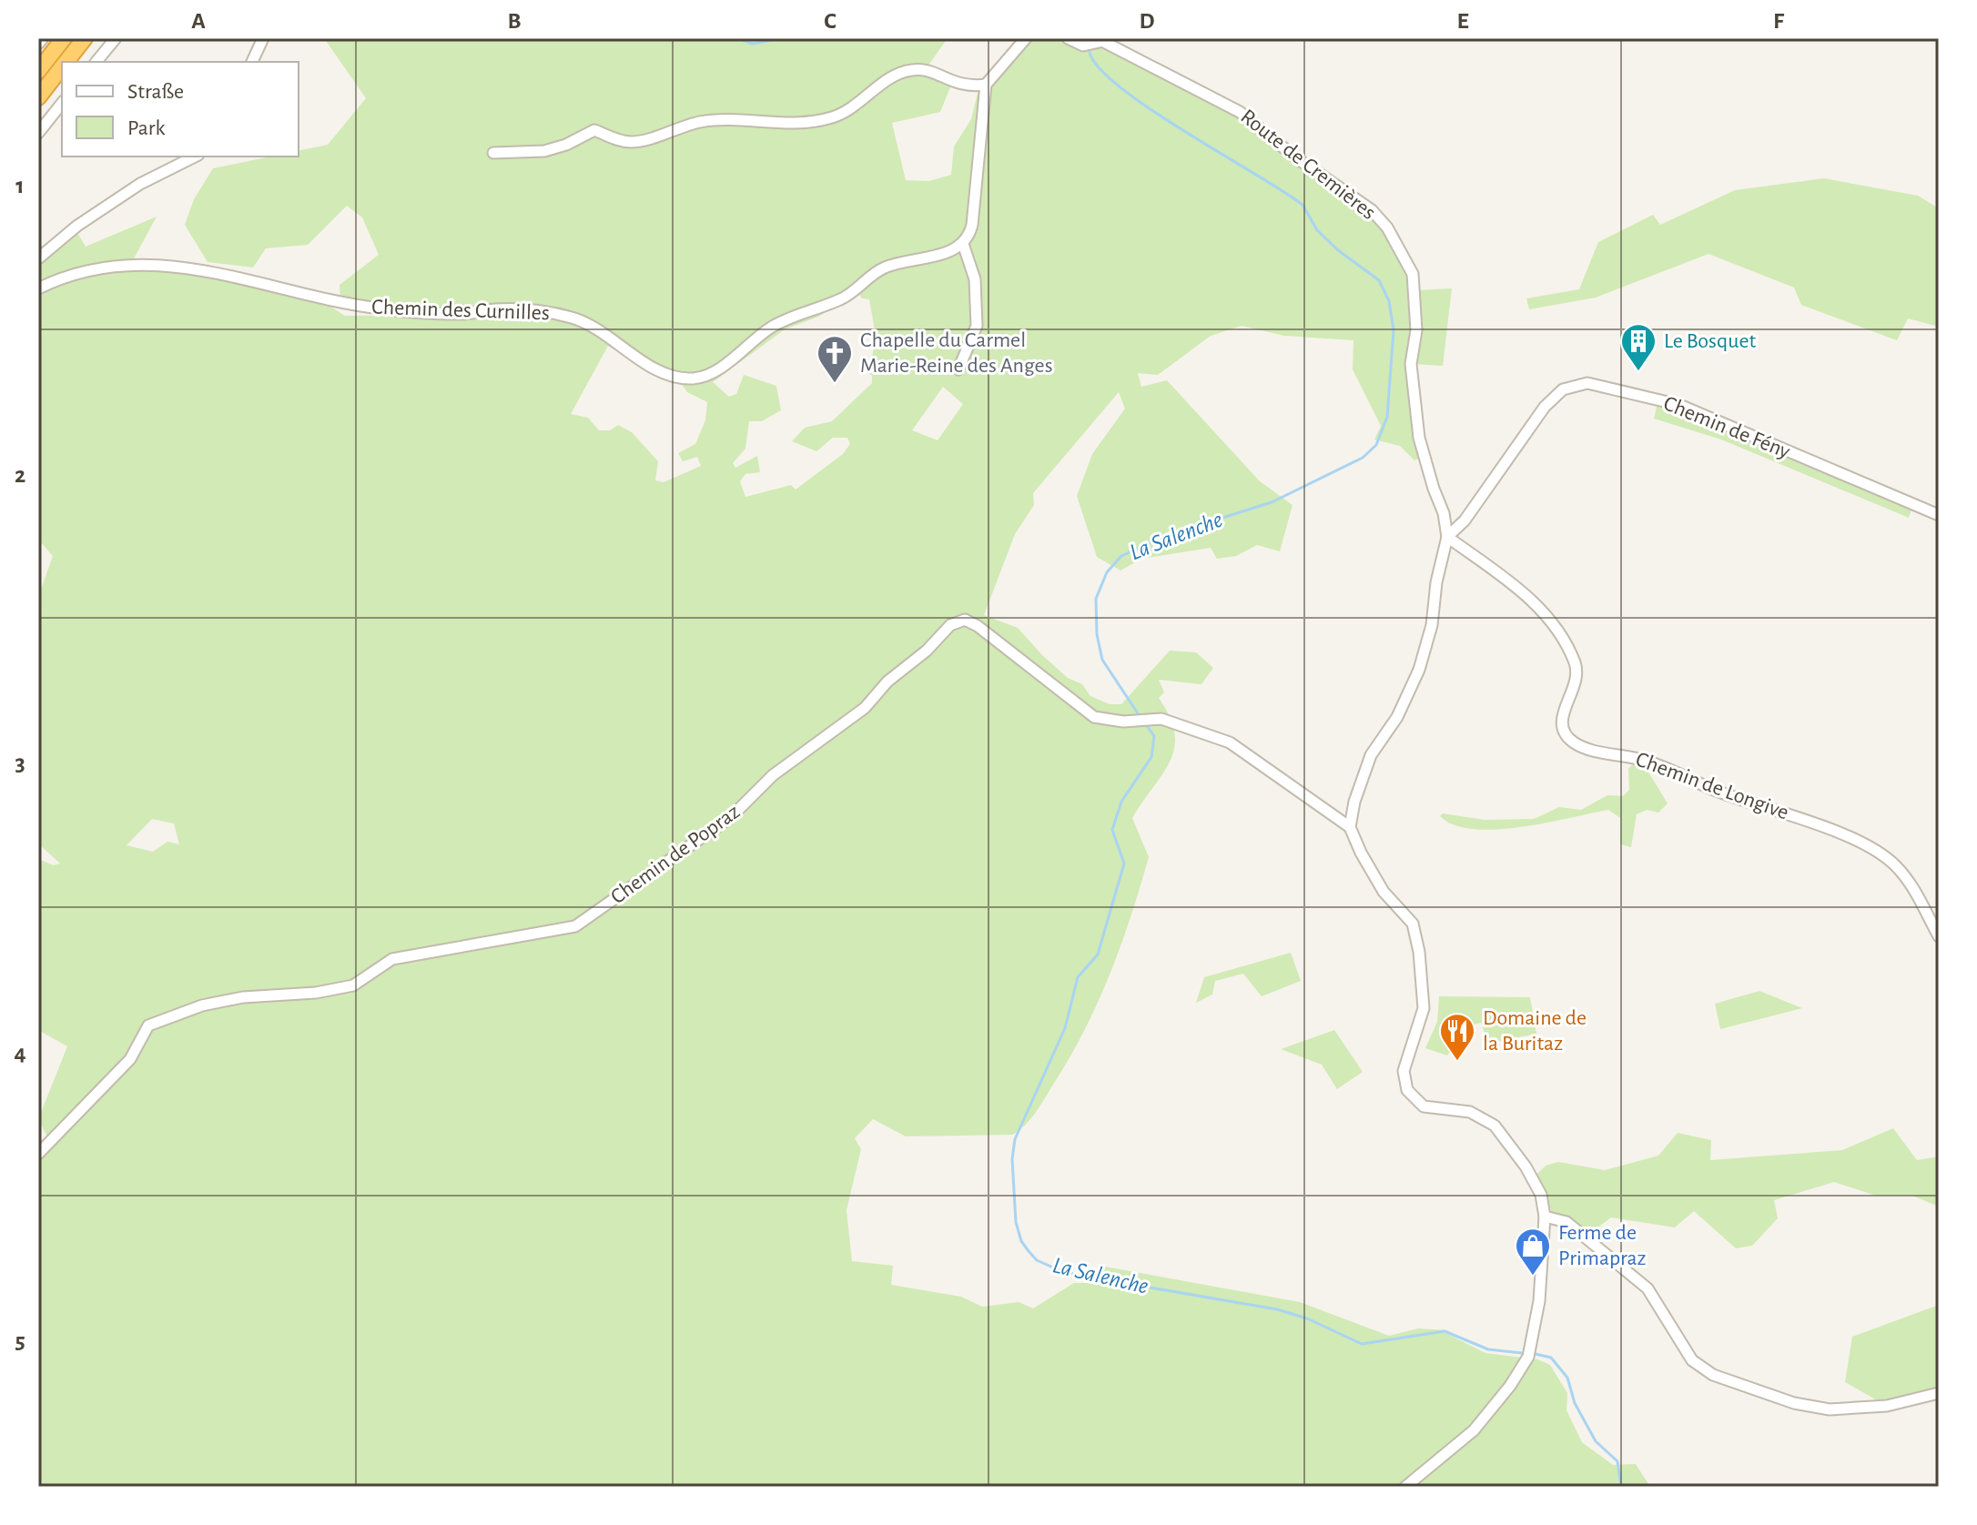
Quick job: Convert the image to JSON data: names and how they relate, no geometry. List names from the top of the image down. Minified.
{"streets":{"street":["Route de Cremières","Chemin des Curnilles","Chemin de Fény","Chemin de Longive","Chemin de Popraz"]},"crossings":[["Route de Cremières","Chemin de Fény"],["Route de Cremières","Chemin de Longive"],["Chemin de Fény","Chemin de Longive"]],"water":["La Salenche"],"places":{"building":["Le Bosquet"],"church":["Chapelle du Carmel Marie-Reine des Anges"],"restaurant":["Domaine de la Buritaz"],"shop":["Ferme de Primapraz"]},"legend":["Straße","Park"],"grid":{"columns":["A","B","C","D","E","F"],"rows":["1","2","3","4","5"]}}
